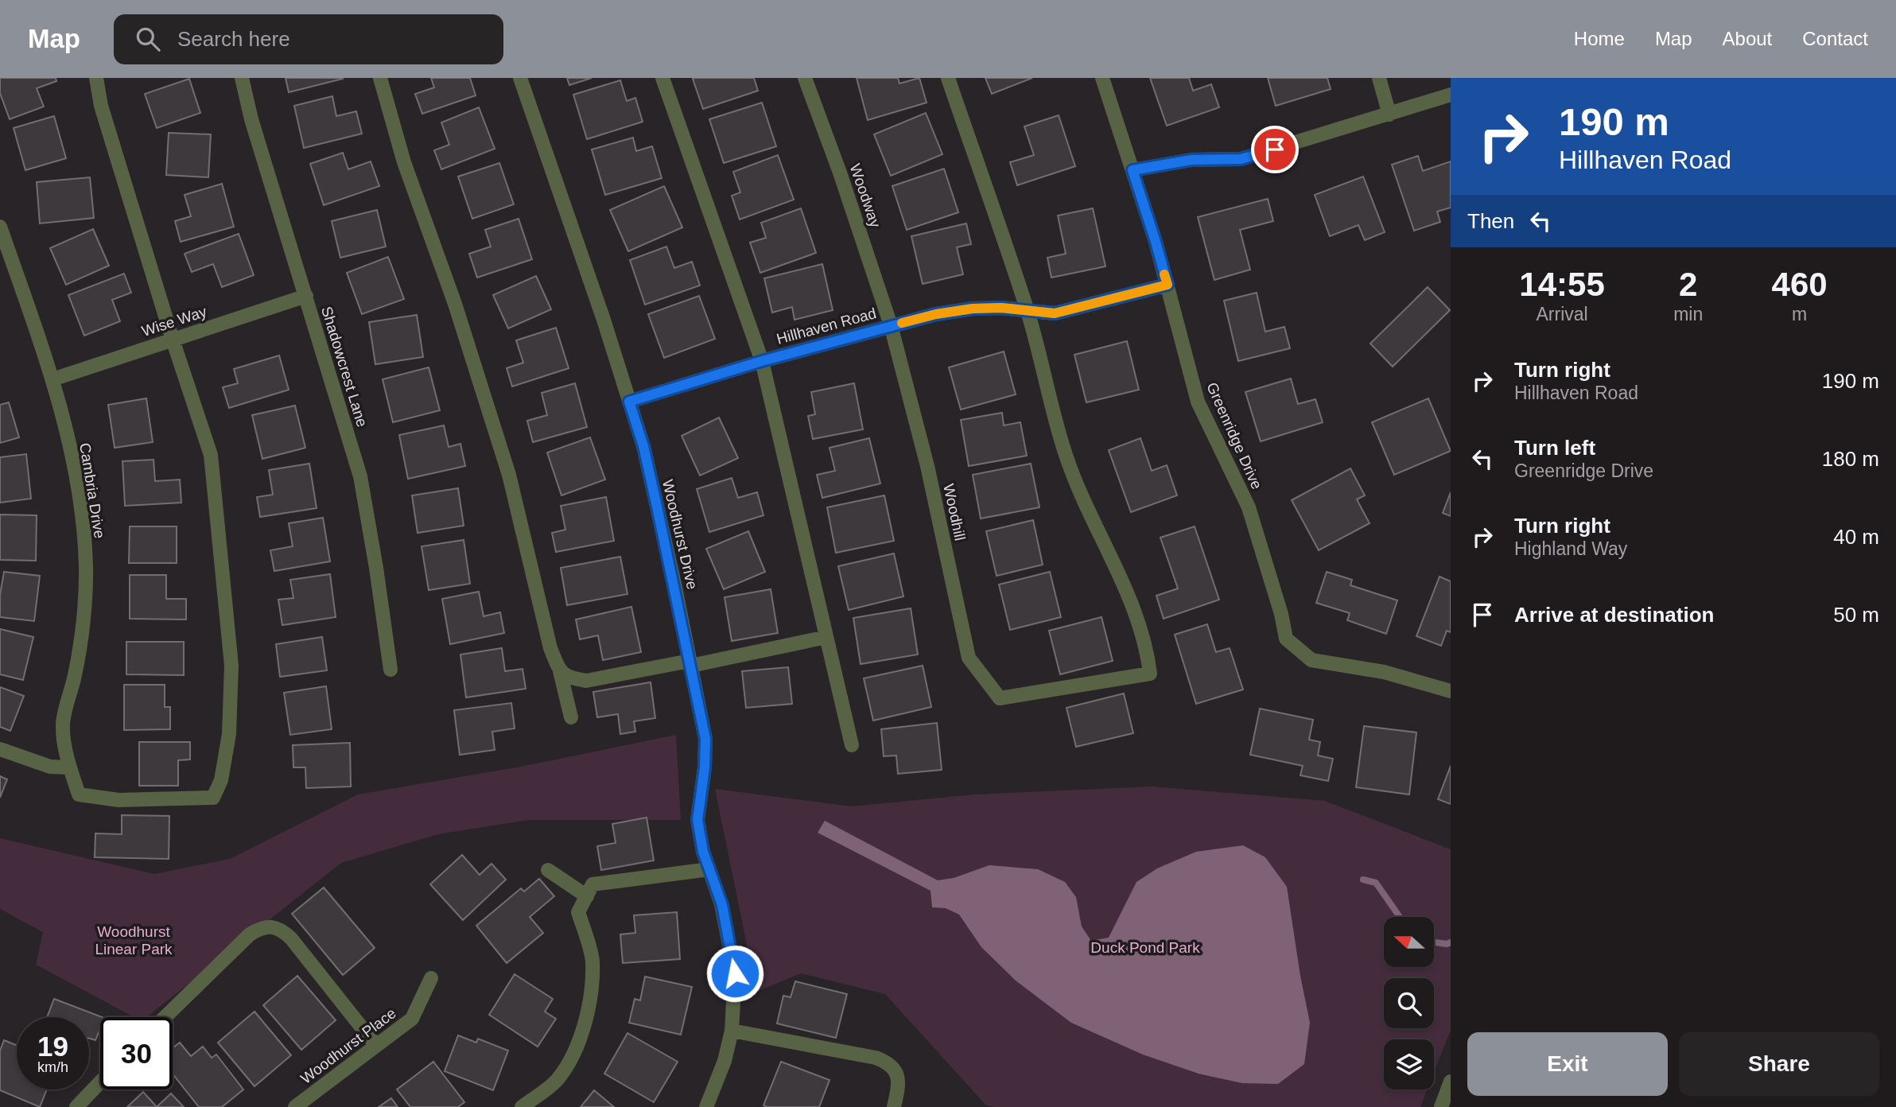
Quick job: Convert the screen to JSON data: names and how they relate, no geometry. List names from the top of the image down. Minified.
{"streets":{"street":["Woodway","Wise Way","Hillhaven Road","Shadowcrest Lane","Greenridge Drive","Cambria Drive","Woodhill","Woodhurst Drive","Woodhurst Place"]},"crossings":[["Woodway","Hillhaven Road"],["Woodway","Woodhill"],["Wise Way","Shadowcrest Lane"],["Wise Way","Cambria Drive"],["Hillhaven Road","Greenridge Drive"],["Hillhaven Road","Woodhill"],["Hillhaven Road","Woodhurst Drive"]],"parks":["Woodhurst Linear Park","Duck Pond Park"],"north":"left","page":{"header":"Map","search":"Search here","nav":["Home","Map","About","Contact"],"turn":["190 m","Hillhaven Road"],"then":"Then","eta":["14:55","Arrival","2","min","460","m"],"list":[{"name":"Turn right","note":"Hillhaven Road","value":"190 m"},{"name":"Turn left","note":"Greenridge Drive","value":"180 m"},{"name":"Turn right","note":"Highland Way","value":"40 m"},{"name":"Arrive at destination","value":"50 m"}],"speed":"19 km/h","limit":"30","buttons":["Exit","Share"]}}
